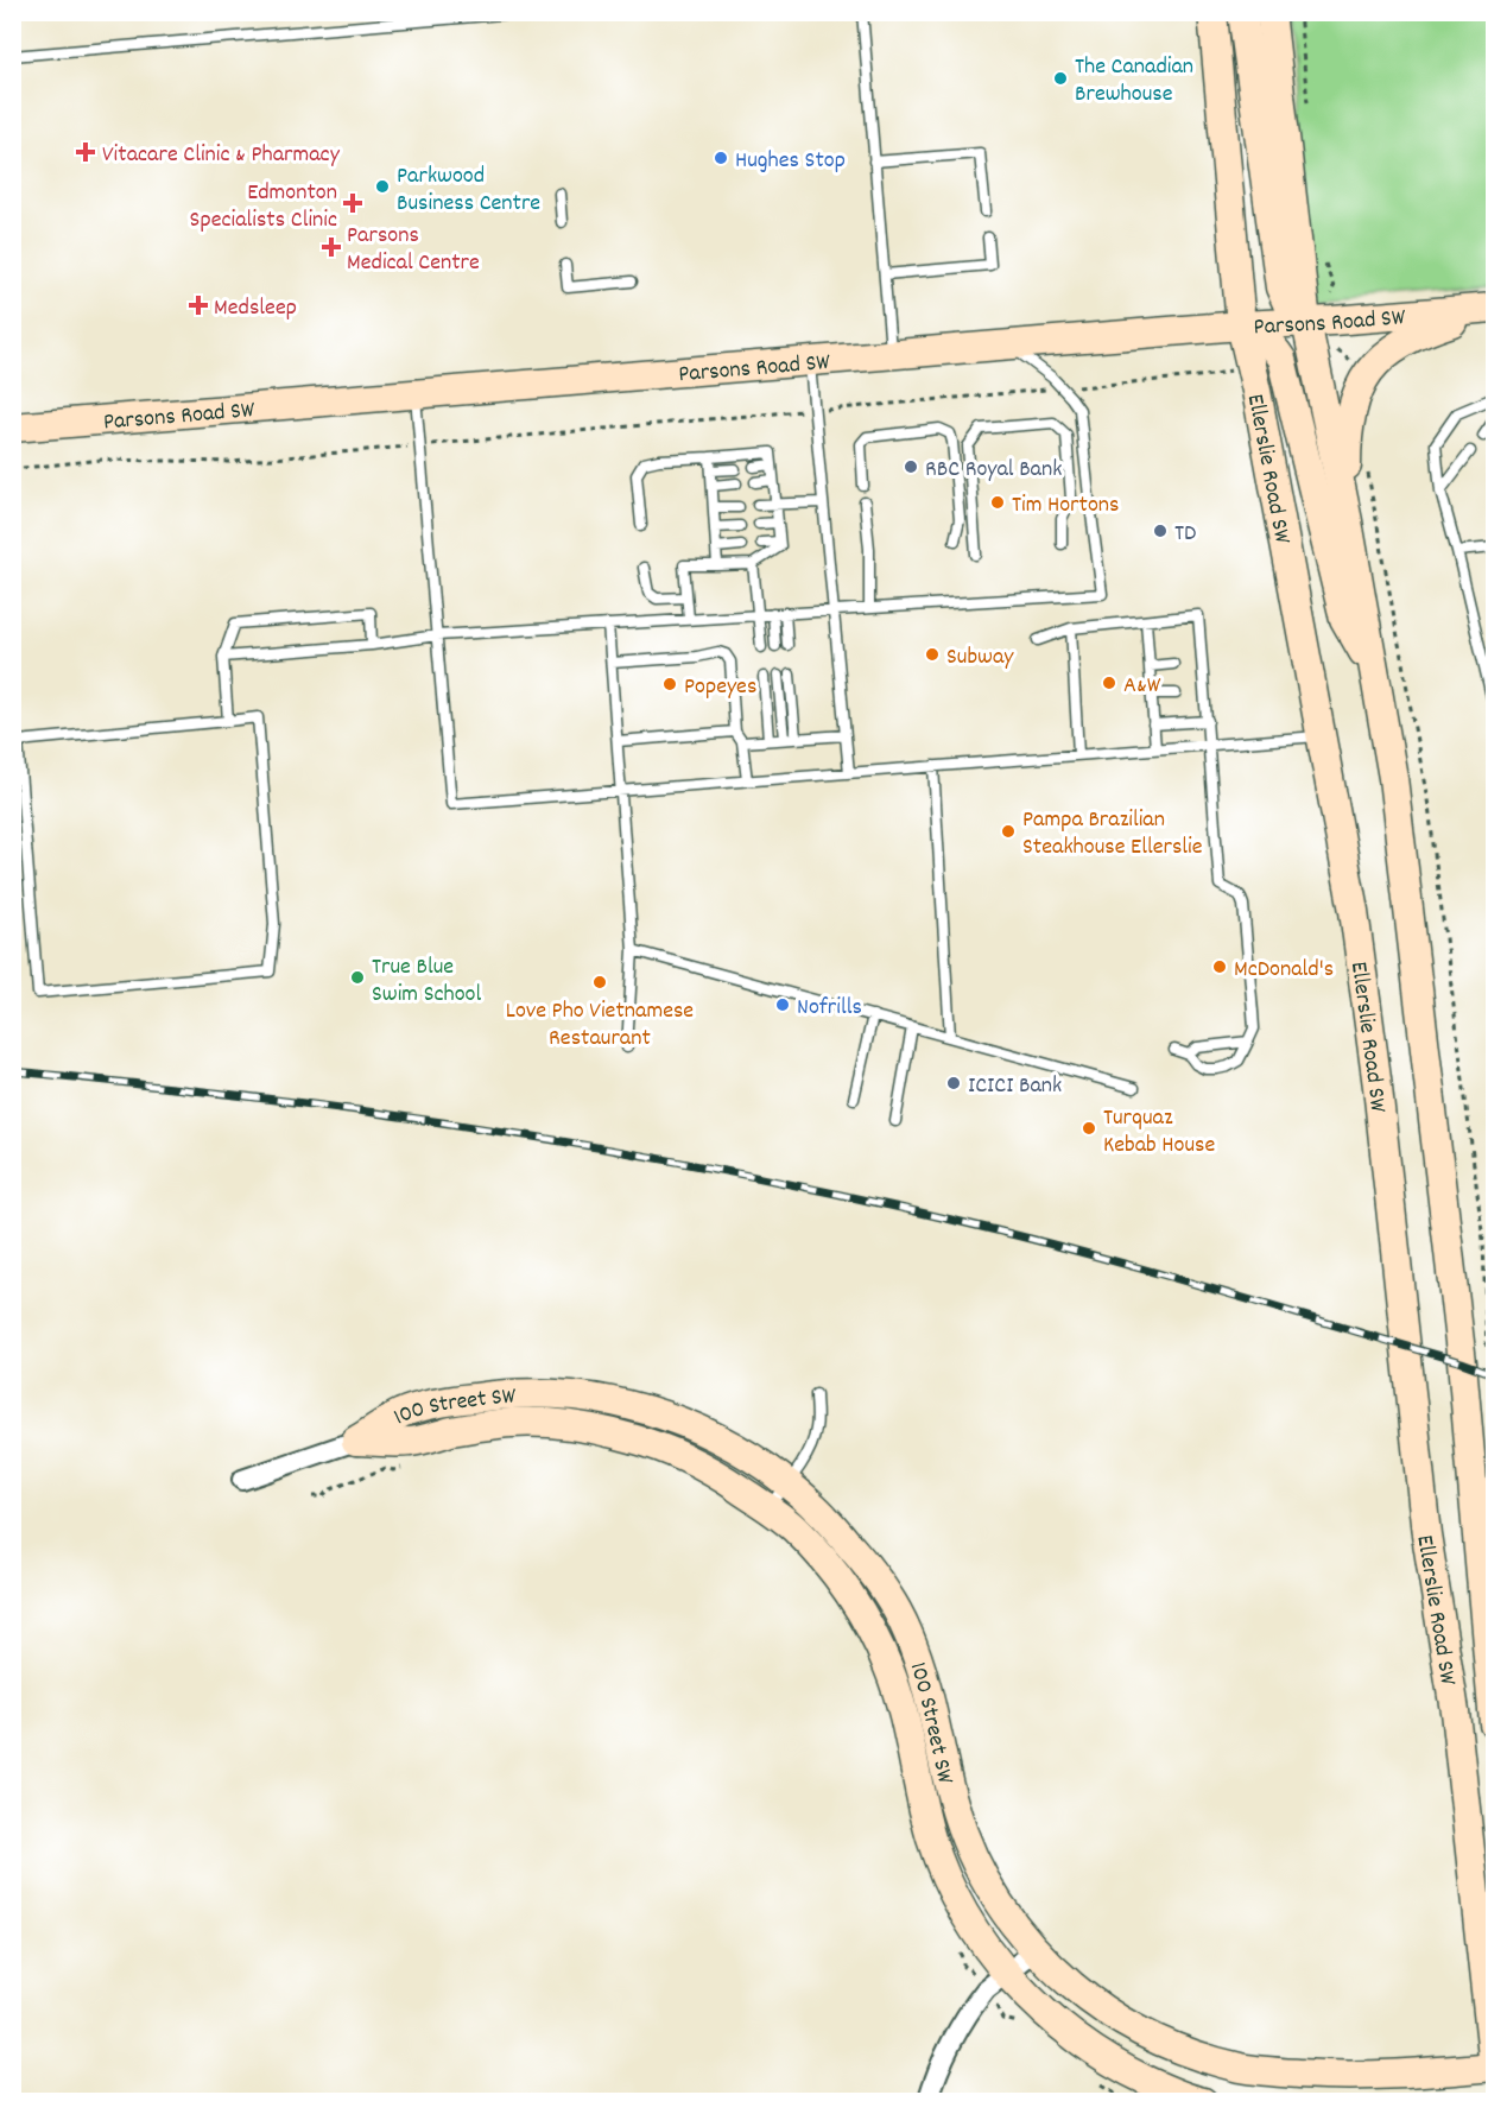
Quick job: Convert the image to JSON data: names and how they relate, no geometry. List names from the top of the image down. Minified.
{"streets":{"main road":["Parsons Road SW","Ellerslie Road SW","100 Street SW"]},"crossings":[["Parsons Road SW","Ellerslie Road SW"],["Ellerslie Road SW","100 Street SW"]],"places":{"other":["The Canadian Brewhouse","Hughes Stop","Parkwood Business Centre","RBC Royal Bank","Tim Hortons","TD","Subway","A&W","Popeyes","Pampa Brazilian Steakhouse Ellerslie","McDonald's","True Blue Swim School","Love Pho Vietnamese Restaurant","Nofrills","ICICI Bank","Turquaz Kebab House"],"health":["Vitacare Clinic & Pharmacy","Edmonton Specialists Clinic","Parsons Medical Centre","Medsleep"]}}
